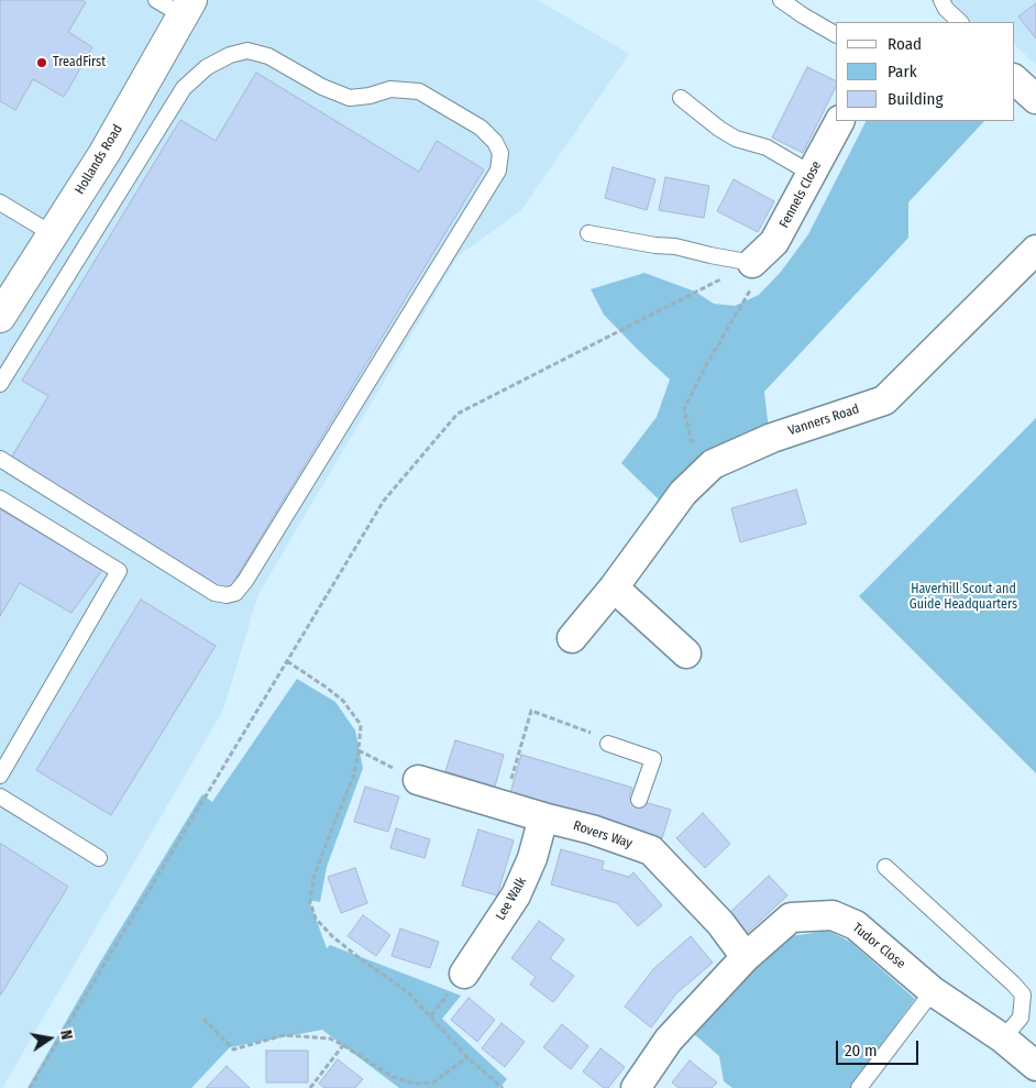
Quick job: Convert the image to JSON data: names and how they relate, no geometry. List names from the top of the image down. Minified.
{"streets":{"street":["Hollands Road","Fennels Close","Vanners Road","Rovers Way","Lee Walk","Tudor Close"]},"crossings":[["Rovers Way","Lee Walk"],["Rovers Way","Tudor Close"]],"parks":["Haverhill Scout and Guide Headquarters"],"places":["TreadFirst"],"legend":["Road","Park","Building"],"scale_bar":"20 m","north":"right"}
